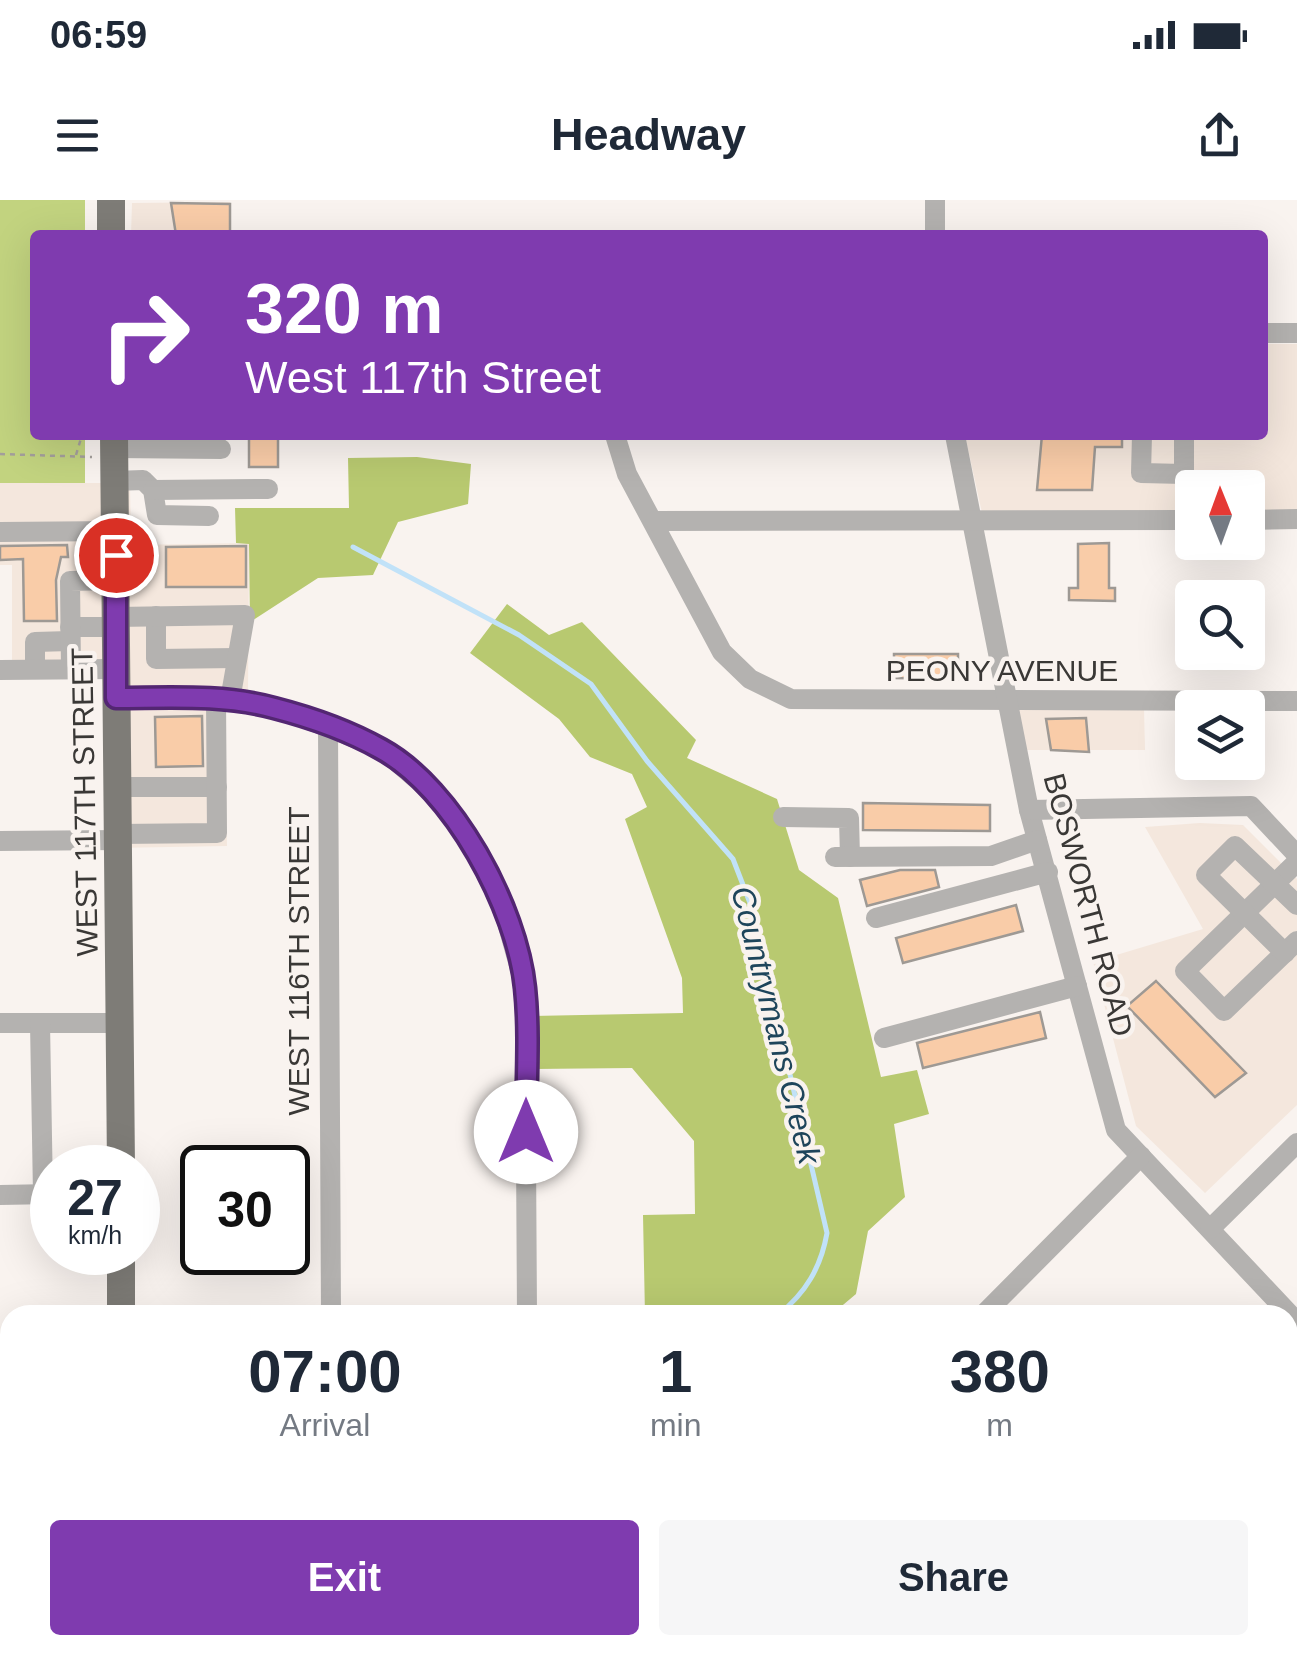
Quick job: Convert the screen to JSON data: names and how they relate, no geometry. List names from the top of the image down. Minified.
{"streets":{"main road":["WEST 117TH STREET"],"street":["PEONY AVENUE","BOSWORTH ROAD","WEST 116TH STREET"]},"crossings":[["PEONY AVENUE","BOSWORTH ROAD"]],"water":["Countrymans Creek"],"north":"top","page":{"status":"06:59","header":"Headway","turn":["320 m","West 117th Street"],"speed":"27 km/h","limit":"30","eta":["07:00","Arrival","1","min","380","m"],"buttons":["Exit","Share"]}}
